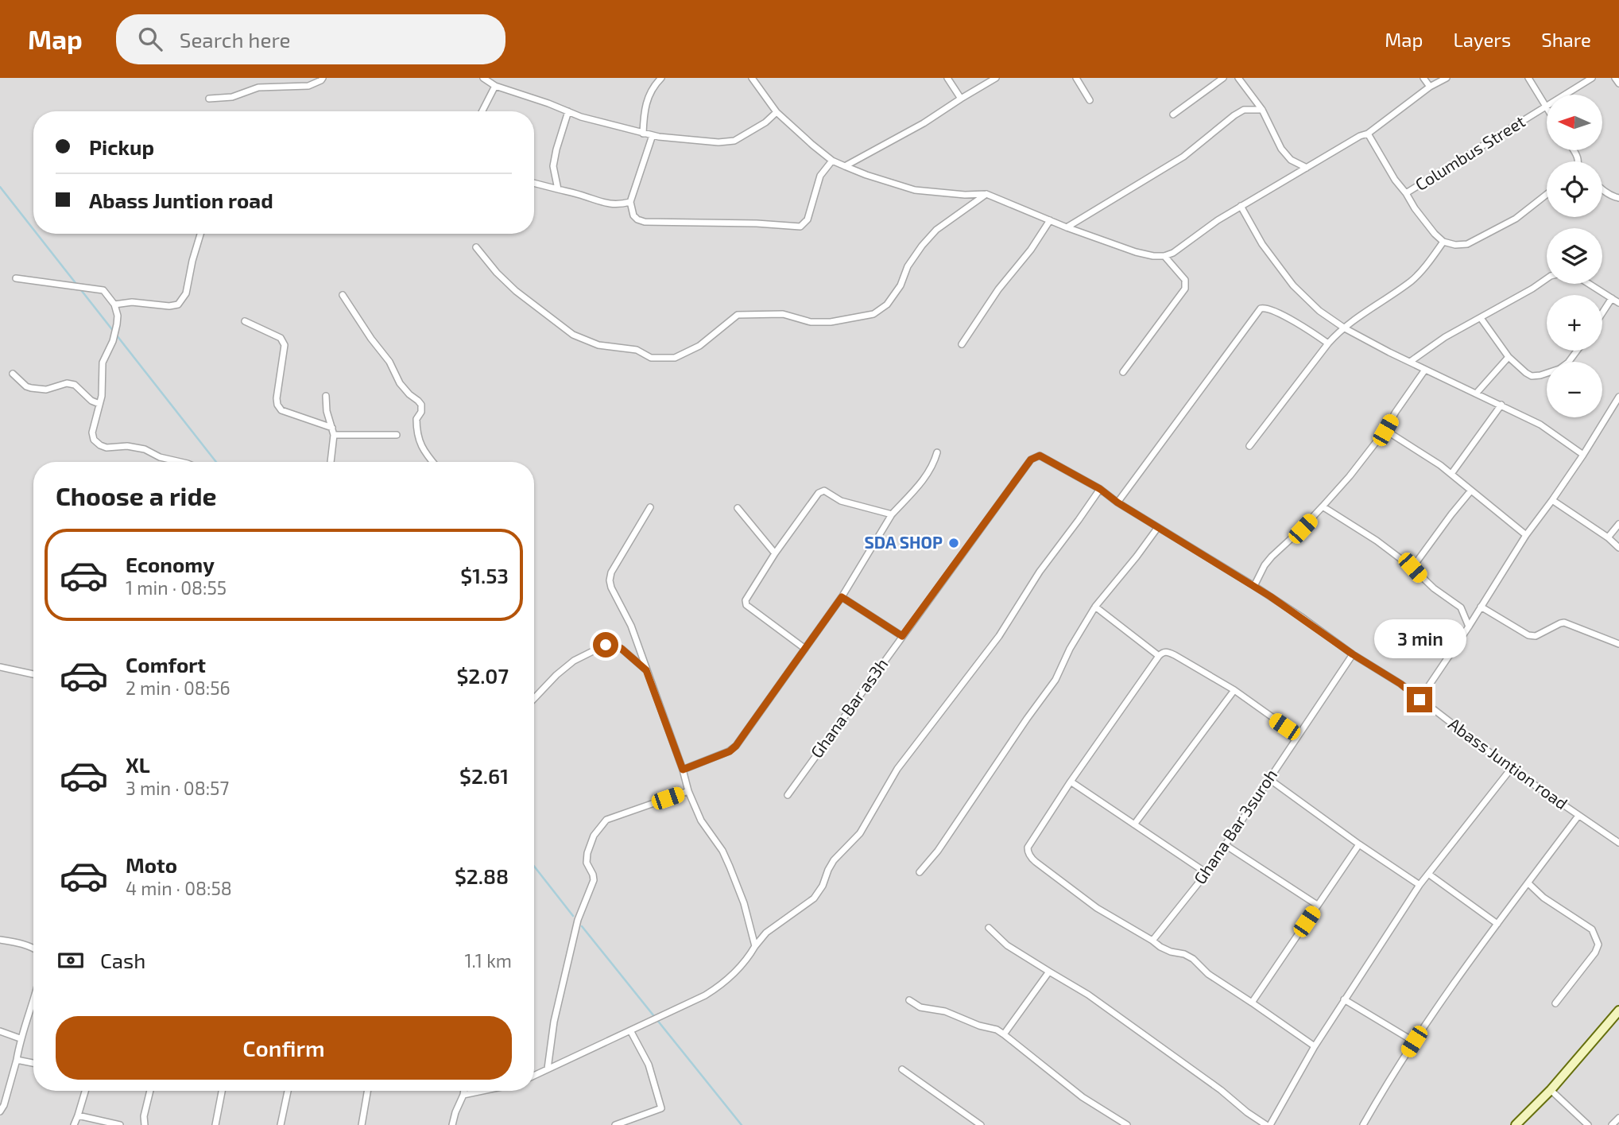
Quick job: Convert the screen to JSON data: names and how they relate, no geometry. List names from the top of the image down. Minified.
{"streets":{"street":["Columbus Street","Ghana Bar as3h","Abass Juntion road","Ghana Bar 3suroh"]},"crossings":[["Ghana Bar as3h","Abass Juntion road"],["Abass Juntion road","Ghana Bar 3suroh"]],"places":["SDA SHOP"],"north":"left","page":{"header":"Map","search":"Search here","nav":["Map","Layers","Share"],"map_buttons":["+","−"],"banner":["Pickup","Abass Juntion road"],"heading":"Choose a ride","list":[{"name":"Economy","note":"1 min · 08:55","value":"$1.53"},{"name":"Comfort","note":"2 min · 08:56","value":"$2.07"},{"name":"XL","note":"3 min · 08:57","value":"$2.61"},{"name":"Moto","note":"4 min · 08:58","value":"$2.88"}],"bubble":"3 min","pay":["Cash","1.1 km"],"buttons":"Confirm"}}
